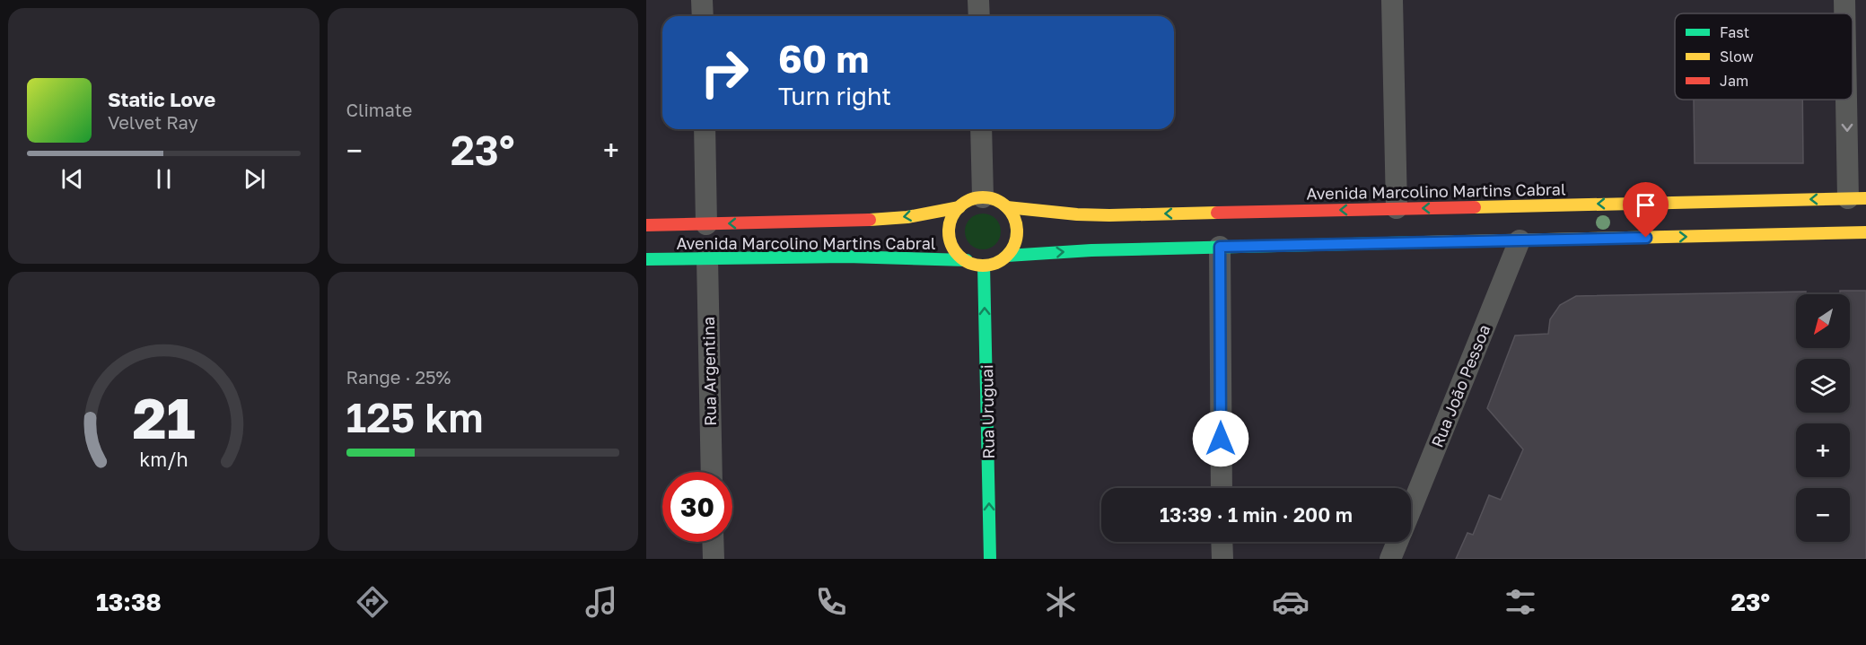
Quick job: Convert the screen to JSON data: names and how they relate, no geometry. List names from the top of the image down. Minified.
{"streets":{"main road":["Avenida Marcolino Martins Cabral","Rua Uruguai"],"street":["Rua Argentina","Rua João Pessoa"]},"crossings":[["Avenida Marcolino Martins Cabral","Rua Argentina"],["Avenida Marcolino Martins Cabral","Rua Uruguai"]],"one_way":["Rua Uruguai"],"legend":["Fast","Slow","Jam"],"north":"bottom left","page":{"tile":["Climate",["Range · 25%","125 km"]],"turn":["60 m","Turn right"],"song":["Static Love","Velvet Ray"],"heat":["−","23°","+"],"map_buttons":["+","−"],"limit":"30","trip":"13:39 · 1 min · 200 m","tabs":["13:38","23°"],"gauge":["21","km/h"]}}
